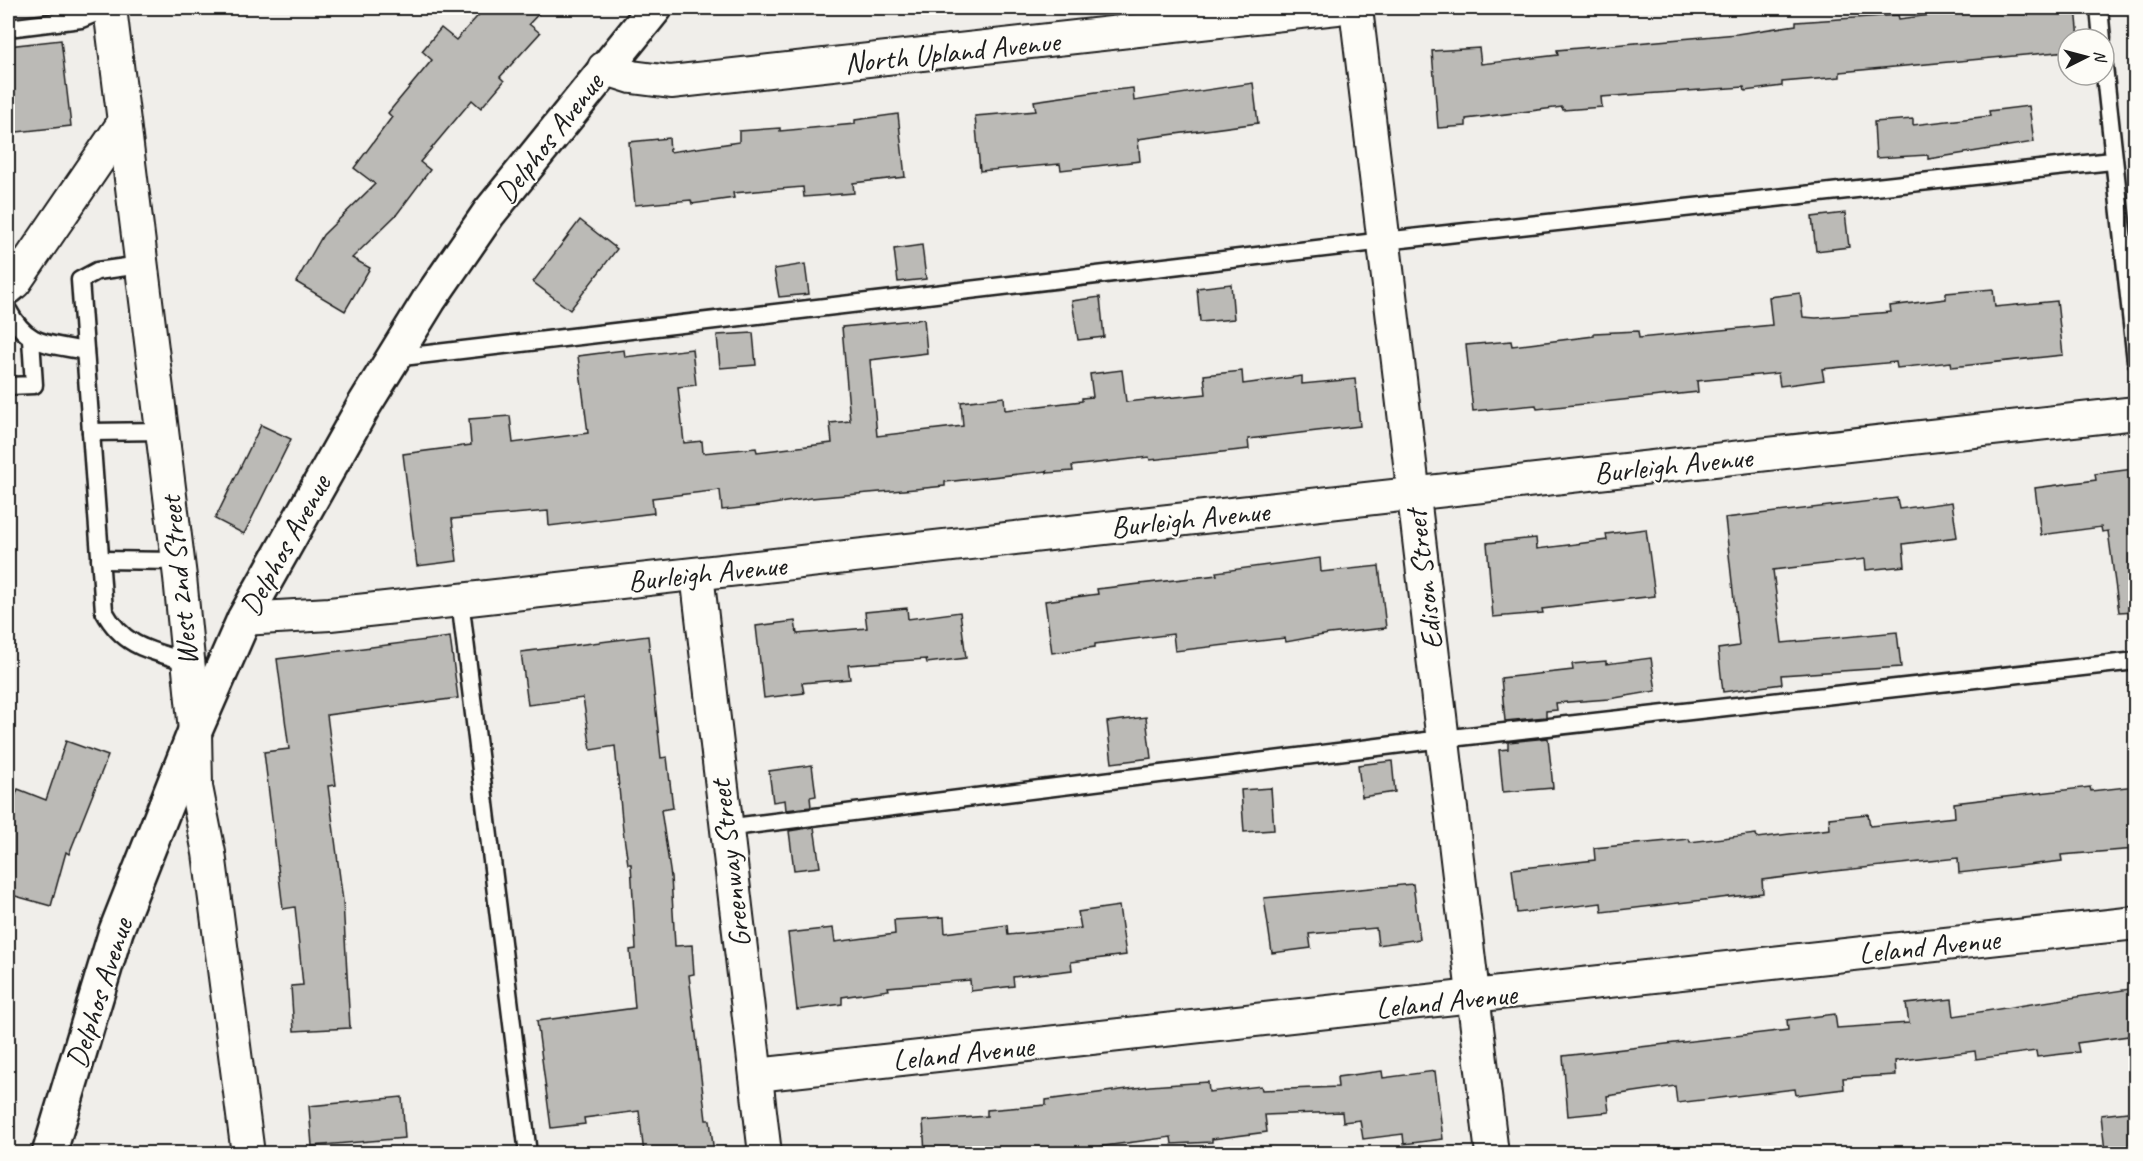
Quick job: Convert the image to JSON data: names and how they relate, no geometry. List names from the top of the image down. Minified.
{"streets":{"street":["North Upland Avenue","Delphos Avenue","Burleigh Avenue","Edison Street","West 2nd Street","Greenway Street","Leland Avenue"]},"crossings":[["North Upland Avenue","Delphos Avenue"],["Delphos Avenue","Burleigh Avenue"],["Delphos Avenue","West 2nd Street"],["Burleigh Avenue","Edison Street"],["Burleigh Avenue","Greenway Street"],["Edison Street","Leland Avenue"],["Greenway Street","Leland Avenue"]],"north":"right"}
